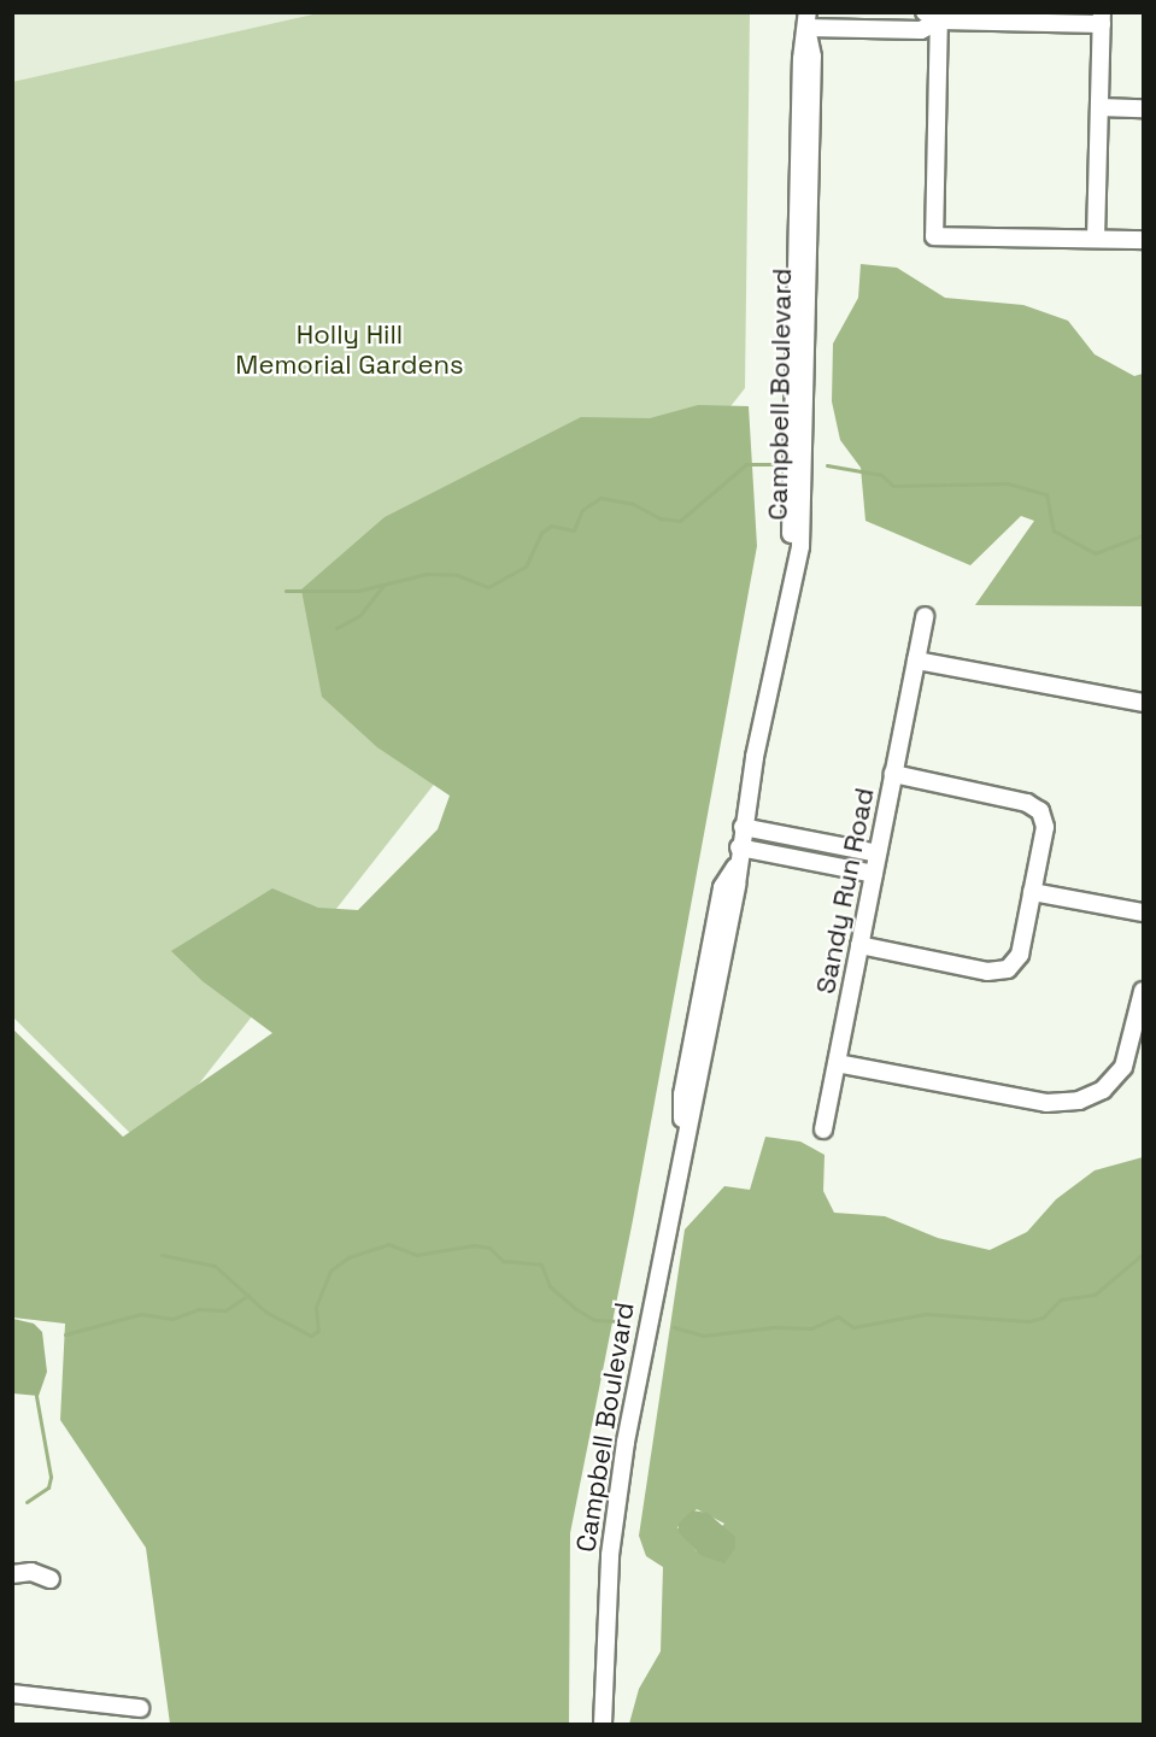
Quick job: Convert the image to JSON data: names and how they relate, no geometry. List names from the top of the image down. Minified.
{"streets":{"street":["Campbell Boulevard","Sandy Run Road"]},"parks":["Holly Hill Memorial Gardens"]}
